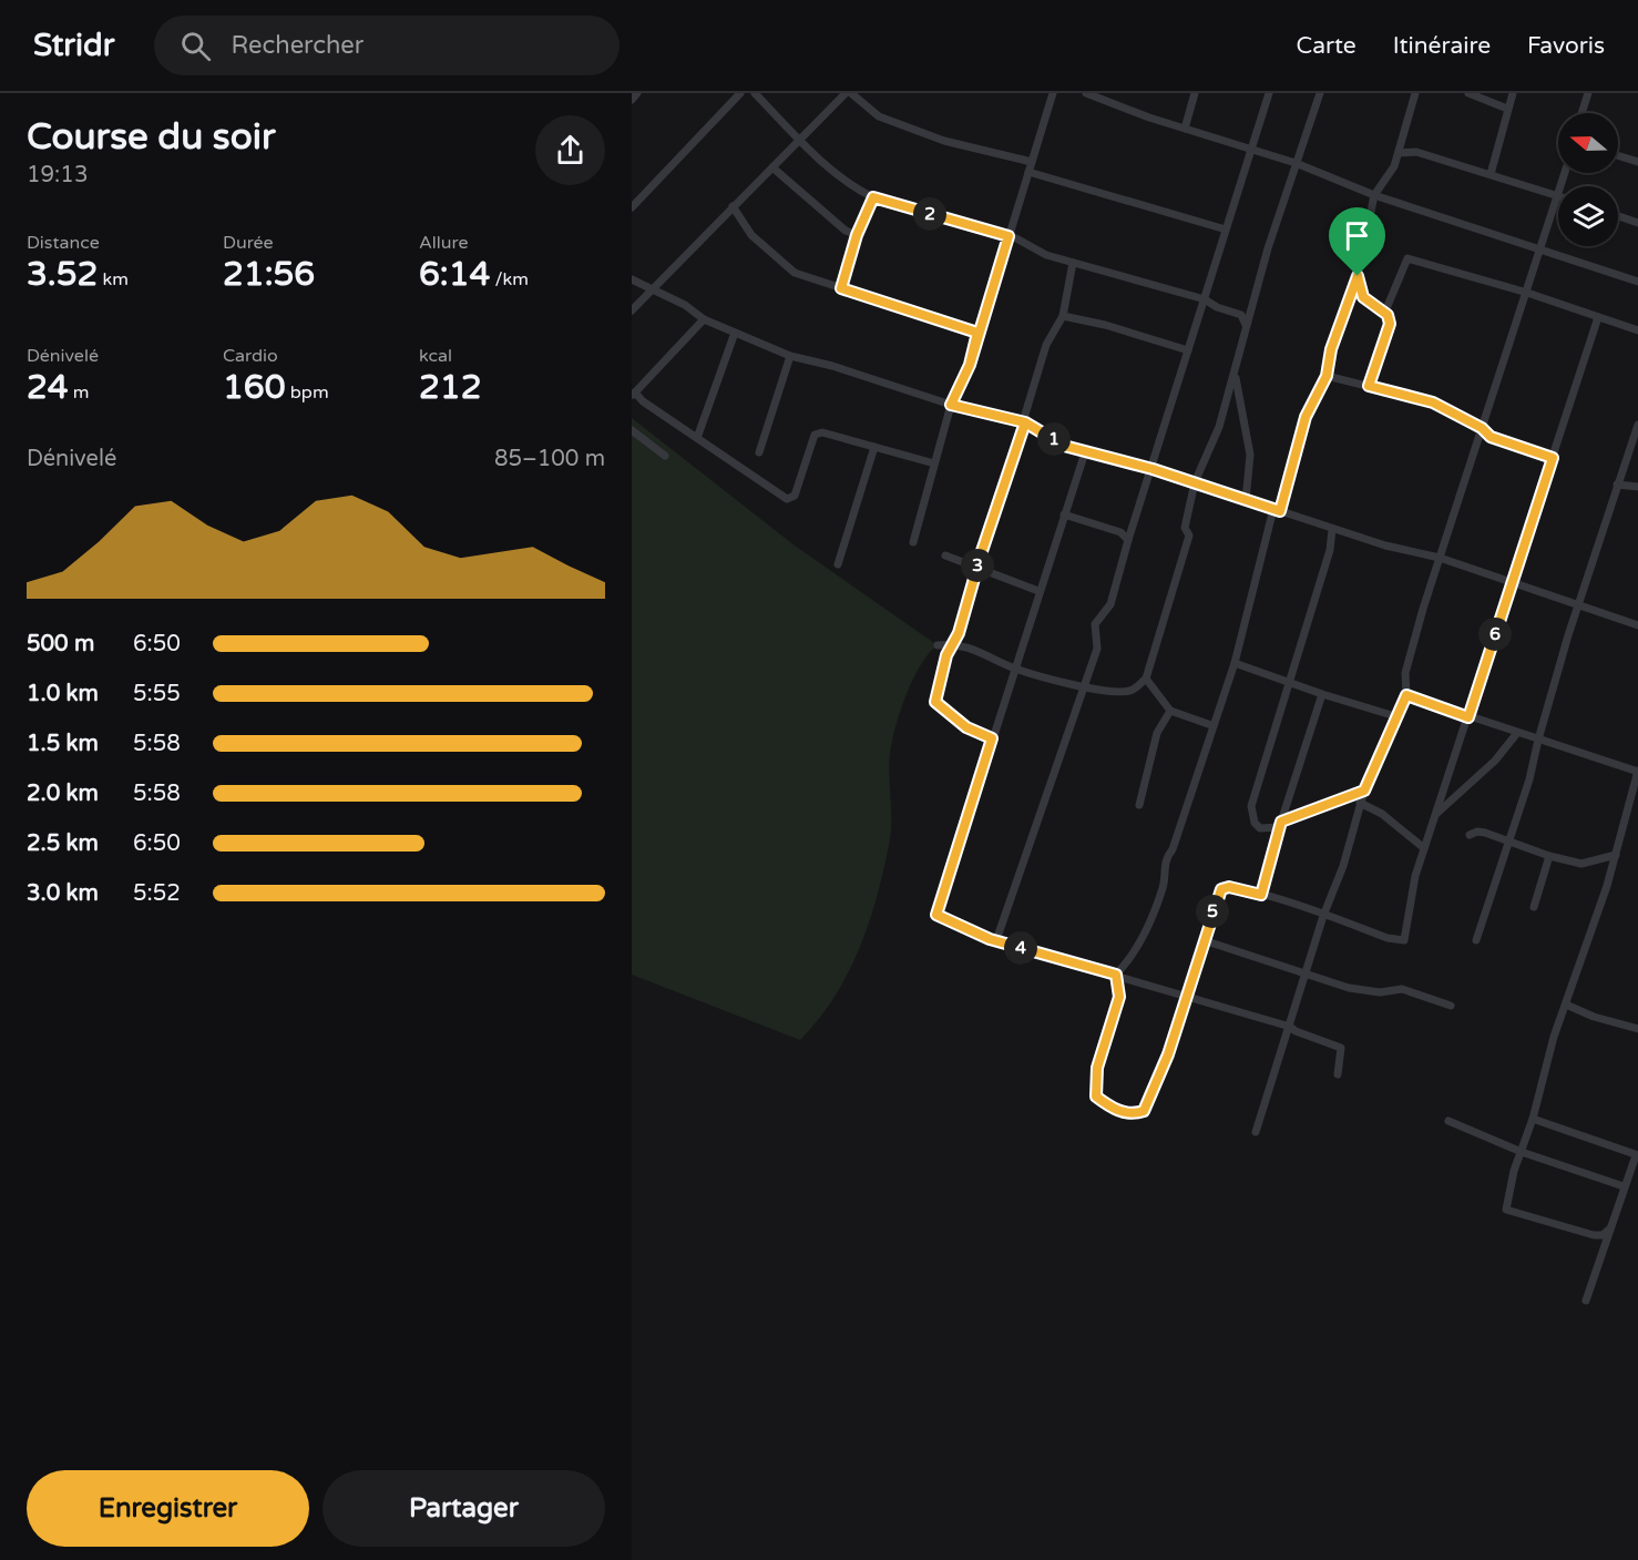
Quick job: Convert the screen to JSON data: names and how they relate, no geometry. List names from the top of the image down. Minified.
{"north":"left","page":{"header":"Stridr","search":"Rechercher","nav":["Carte","Itinéraire","Favoris"],"heading":["Course du soir","19:13"],"pins":["2","1","3","6","5","4"],"stats":[["Distance","3.52 km"],["Durée","21:56"],["Allure","6:14 /km"],["Dénivelé","24 m"],["Cardio","160 bpm"],["kcal","212"]],"chart":["Dénivelé","85–100 m"],"list":[{"name":"500 m","note":"6:50"},{"name":"1.0 km","note":"5:55"},{"name":"1.5 km","note":"5:58"},{"name":"2.0 km","note":"5:58"},{"name":"2.5 km","note":"6:50"},{"name":"3.0 km","note":"5:52"}],"buttons":["Enregistrer","Partager"]}}
